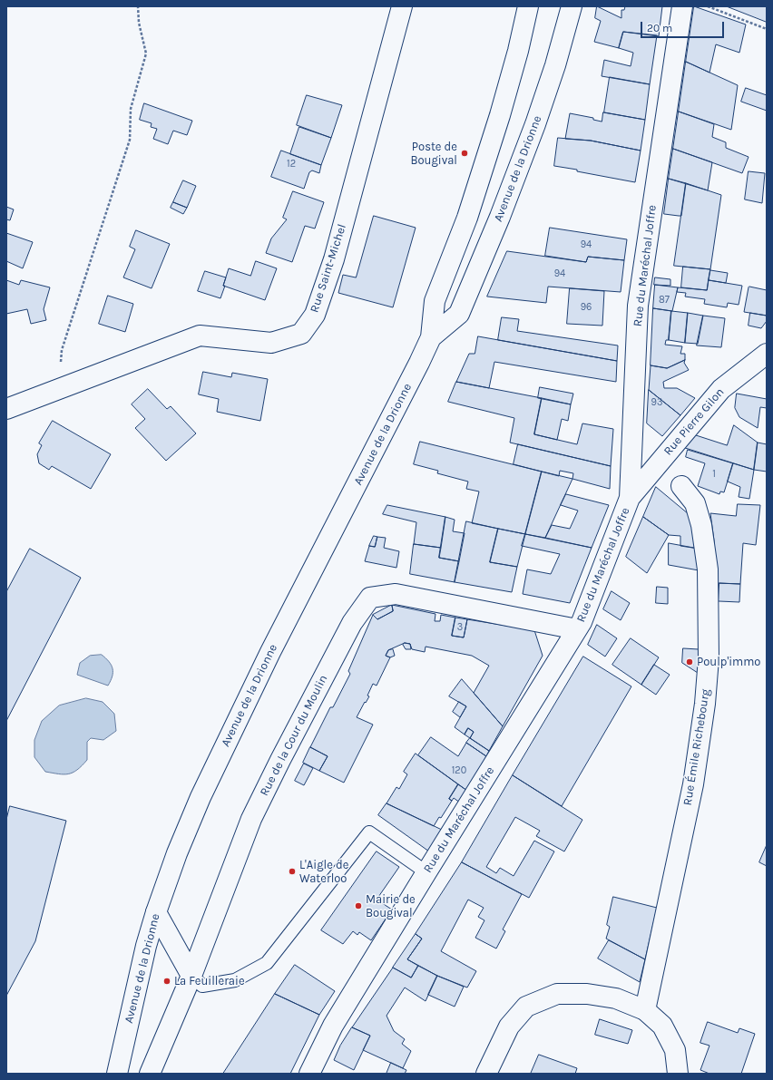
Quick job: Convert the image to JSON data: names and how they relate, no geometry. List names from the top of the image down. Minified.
{"streets":{"street":["Avenue de la Drionne","Rue du Maréchal Joffre","Rue Saint-Michel","Rue Pierre Gilon","Rue de la Cour du Moulin","Rue Émile Richebourg"]},"crossings":[["Rue du Maréchal Joffre","Rue Pierre Gilon"],["Rue du Maréchal Joffre","Rue de la Cour du Moulin"]],"places":["Poste de Bougival","Poulp'immo","L'Aigle de Waterloo","Mairie de Bougival","La Feuilleraie"],"house_numbers":["12","94","94","87","96","93","1","3","120"],"scale_bar":"20 m"}
